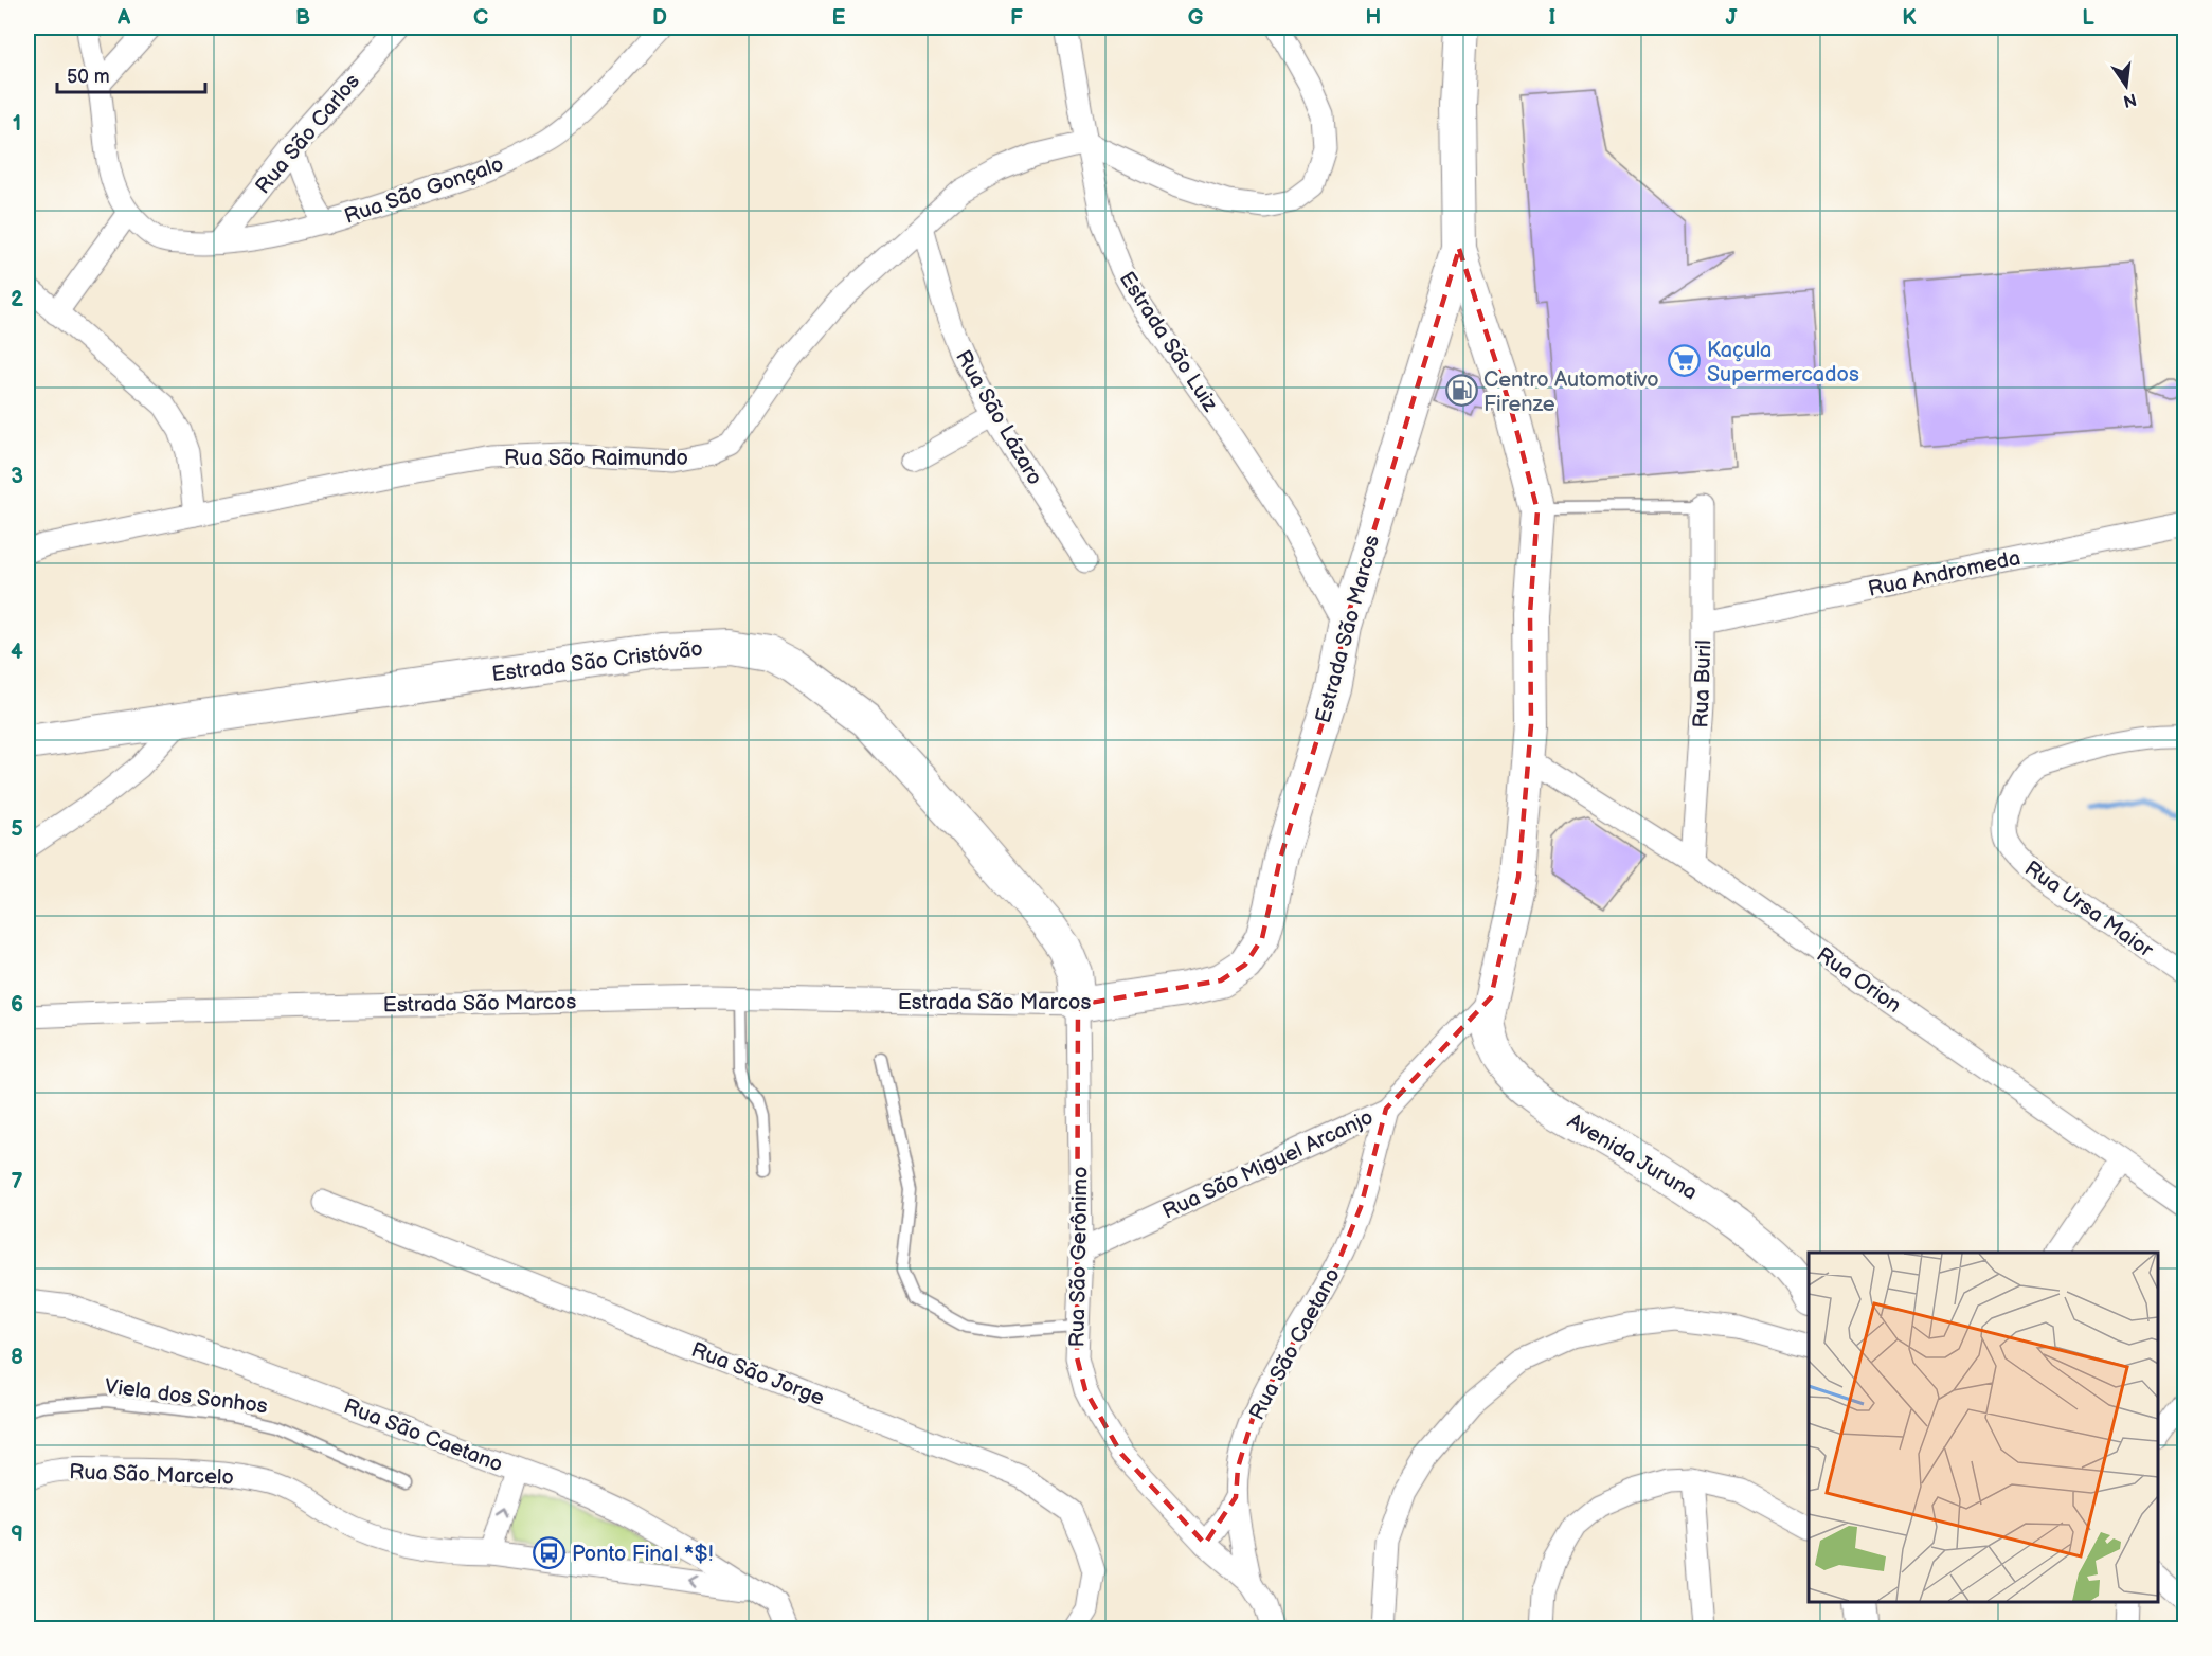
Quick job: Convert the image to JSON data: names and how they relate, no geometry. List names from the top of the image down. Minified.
{"streets":{"street":["Rua São Carlos","Rua São Gonçalo","Estrada São Luiz","Rua São Lázaro","Rua São Raimundo","Rua Andromeda","Estrada São Marcos","Estrada São Cristóvão","Rua Buril","Rua Ursa Maior","Rua Orion","Avenida Juruna","Rua São Miguel Arcanjo","Rua São Gerônimo","Rua São Caetano","Rua São Jorge","Rua São Marcelo"],"lane":["Viela dos Sonhos"]},"crossings":[["Rua São Carlos","Rua São Gonçalo"],["Estrada São Luiz","Rua São Raimundo"],["Estrada São Luiz","Estrada São Marcos"],["Rua São Lázaro","Rua São Raimundo"],["Rua Andromeda","Rua Buril"],["Estrada São Marcos","Estrada São Cristóvão"],["Estrada São Marcos","Avenida Juruna"],["Estrada São Marcos","Rua São Gerônimo"],["Estrada São Cristóvão","Rua São Gerônimo"],["Rua Buril","Rua Orion"],["Rua Orion","Avenida Juruna"],["Avenida Juruna","Rua São Miguel Arcanjo"],["Rua São Miguel Arcanjo","Rua São Gerônimo"],["Rua São Miguel Arcanjo","Rua São Caetano"],["Rua São Gerônimo","Rua São Caetano"],["Rua São Caetano","Rua São Marcelo"]],"one_way":["Rua São Marcelo"],"places":{"supermarket":["Kaçula Supermercados"],"fuel station":["Centro Automotivo Firenze"],"bus stop":["Ponto Final *$!"]},"scale_bar":"50 m","north":"bottom","grid":{"columns":["A","B","C","D","E","F","G","H","I","J","K","L"],"rows":["1","2","3","4","5","6","7","8","9"]}}
